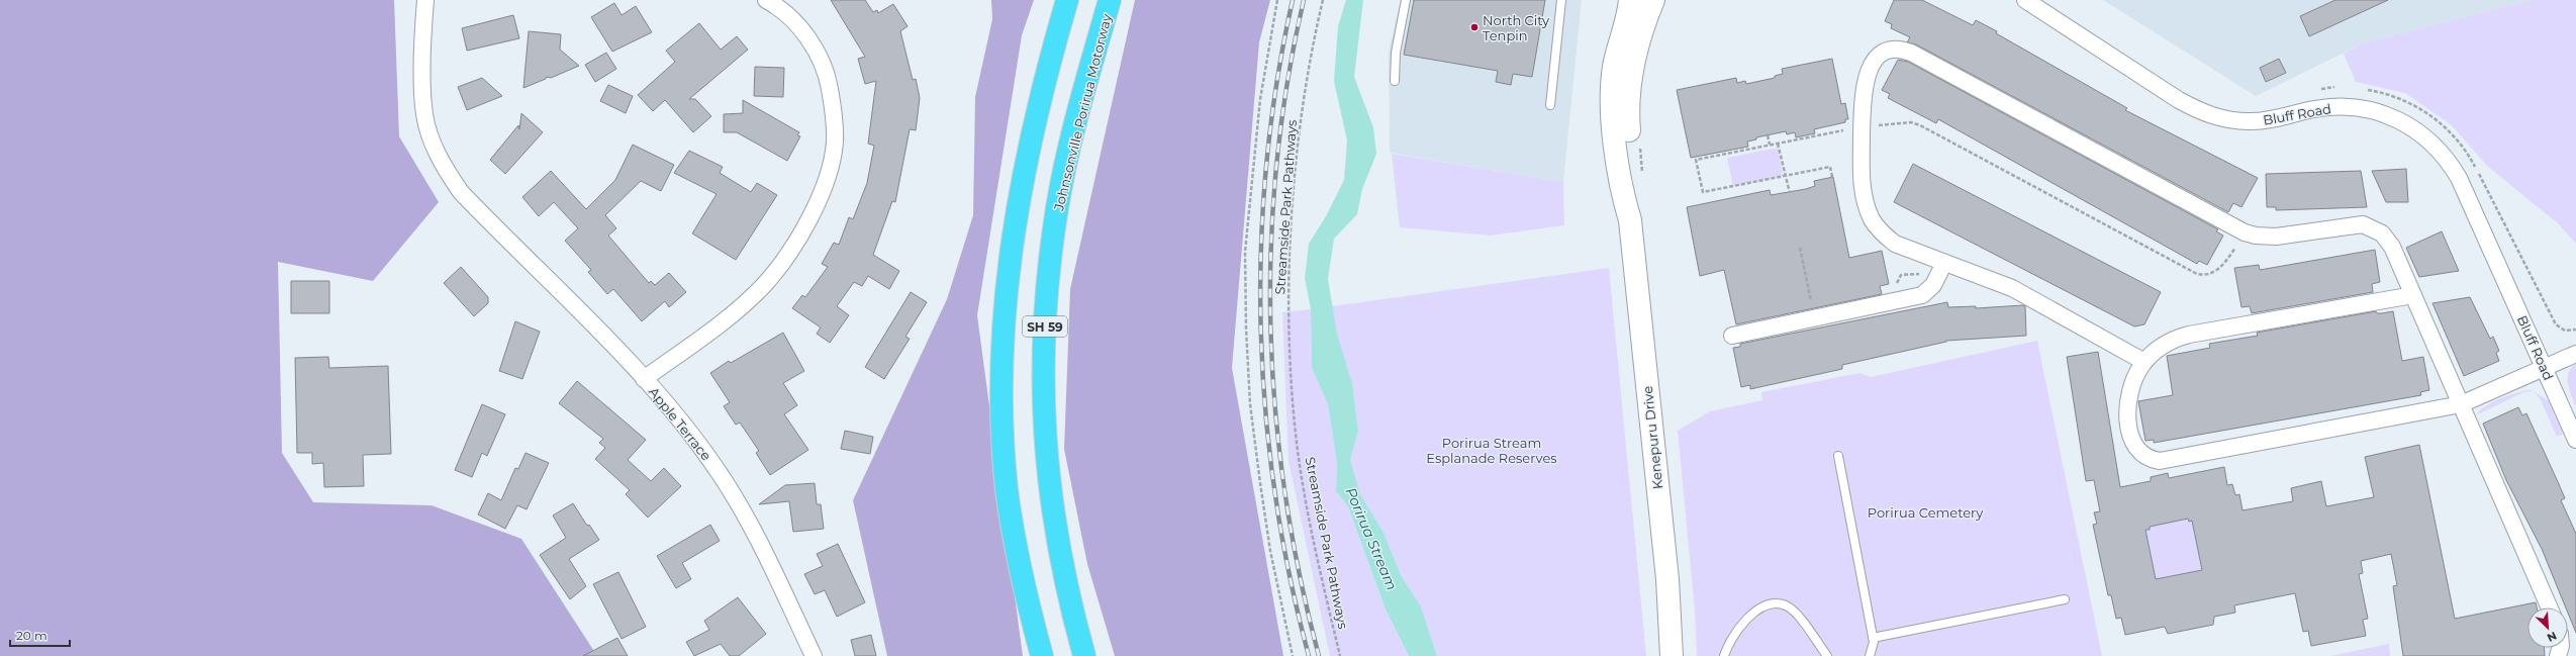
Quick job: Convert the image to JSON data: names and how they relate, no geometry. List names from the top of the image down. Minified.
{"streets":{"highway":["Johnsonville Porirua Motorway","SH 59"],"main road":["Kenepuru Drive"],"street":["Bluff Road","Apple Terrace"],"path":["Streamside Park Pathways"]},"water":["Porirua Stream"],"parks":["Porirua Stream Esplanade Reserves","Porirua Cemetery"],"places":["North City Tenpin"],"scale_bar":"20 m","north":"bottom right"}
